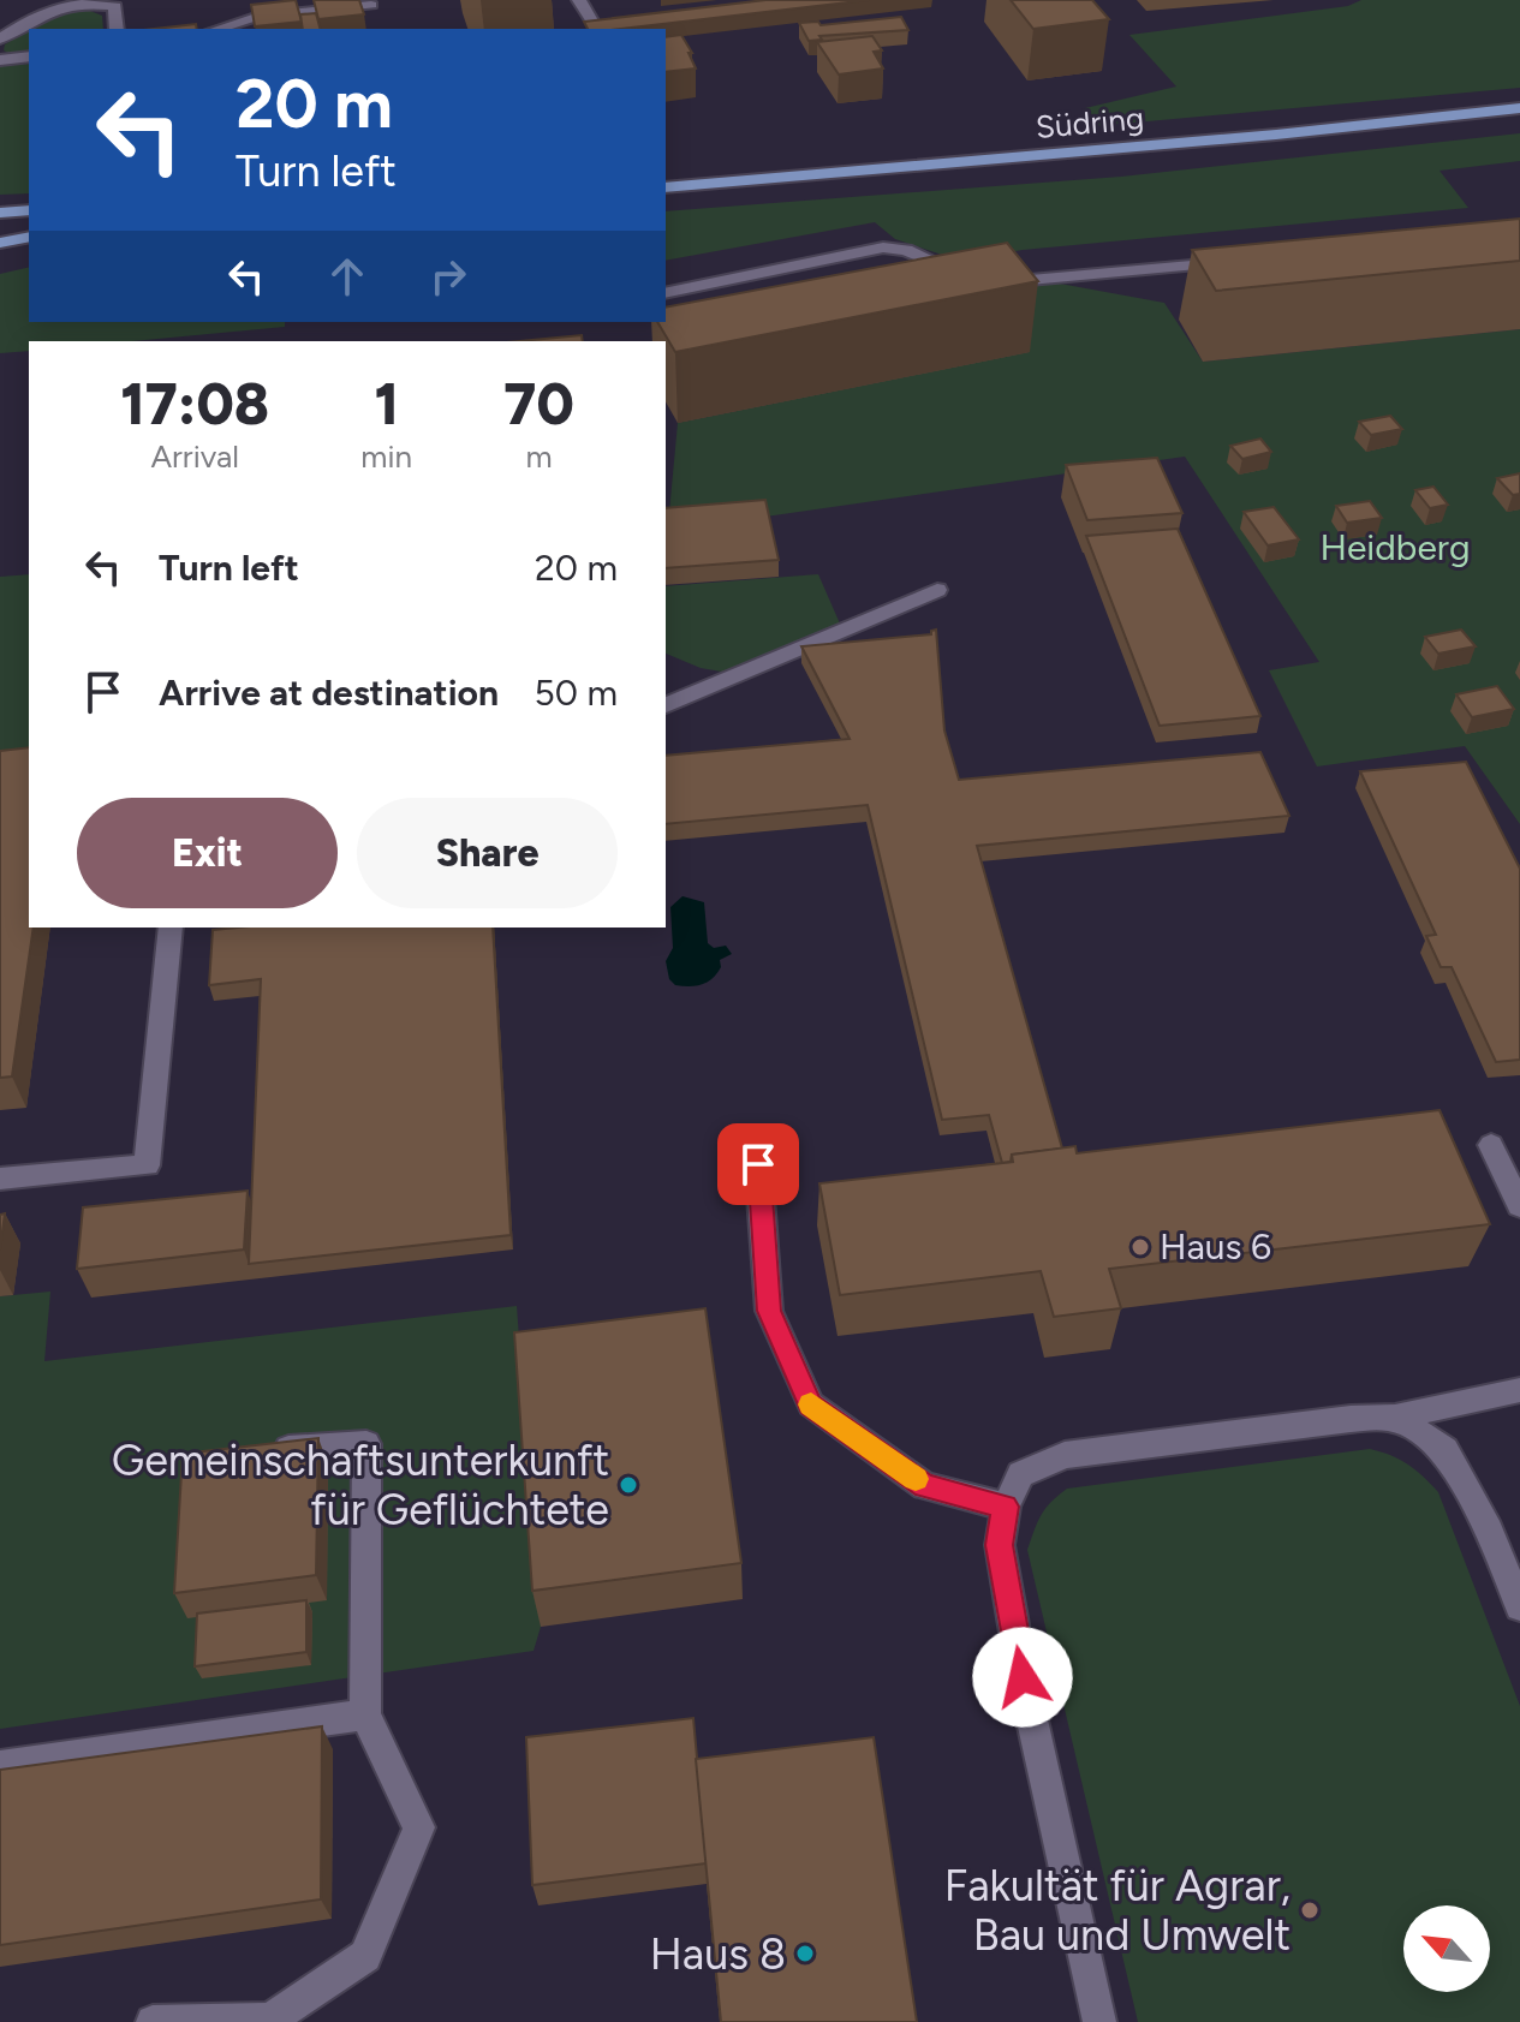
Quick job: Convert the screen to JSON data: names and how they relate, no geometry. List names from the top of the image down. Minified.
{"streets":{"main road":["Südring"]},"parks":["Heidberg"],"places":["Haus 6","Gemeinschaftsunterkunft für Geflüchtete","Fakultät für Agrar, Bau und Umwelt","Haus 8"],"north":"top left","page":{"turn":["20 m","Turn left"],"eta":["17:08","Arrival","1","min","70","m"],"list":[{"name":"Turn left","value":"20 m"},{"name":"Arrive at destination","value":"50 m"}],"buttons":["Exit","Share"]}}
